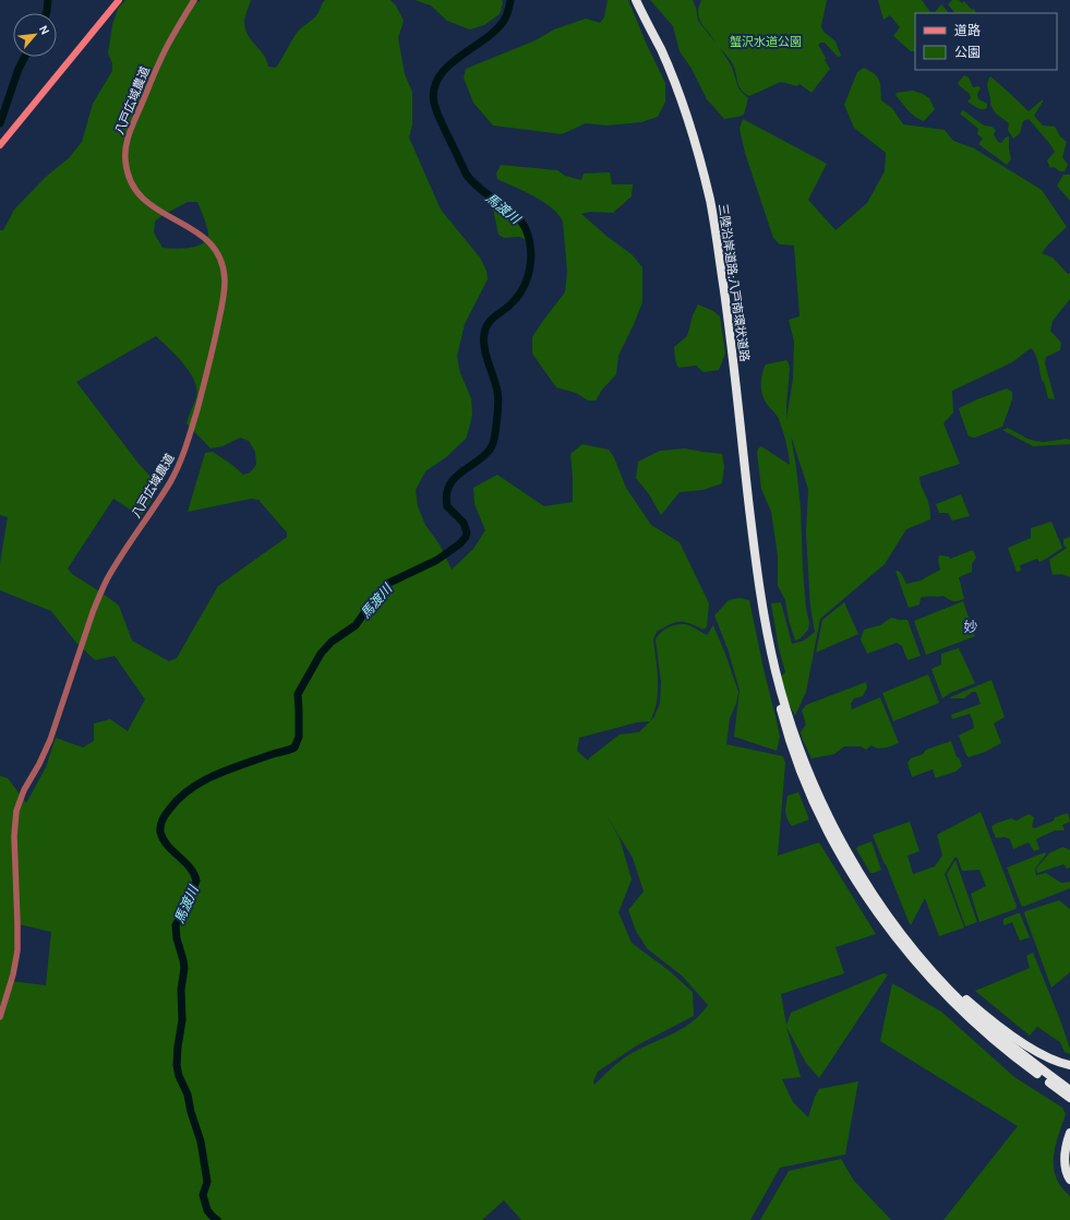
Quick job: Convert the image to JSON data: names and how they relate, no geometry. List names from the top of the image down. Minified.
{"streets":{"highway":["三陸沿岸道路;八戸南環状道路"],"street":["八戸広域農道"]},"districts":["妙"],"water":["馬渡川"],"parks":["蟹沢水道公園"],"legend":["道路","公園"],"north":"top right"}
